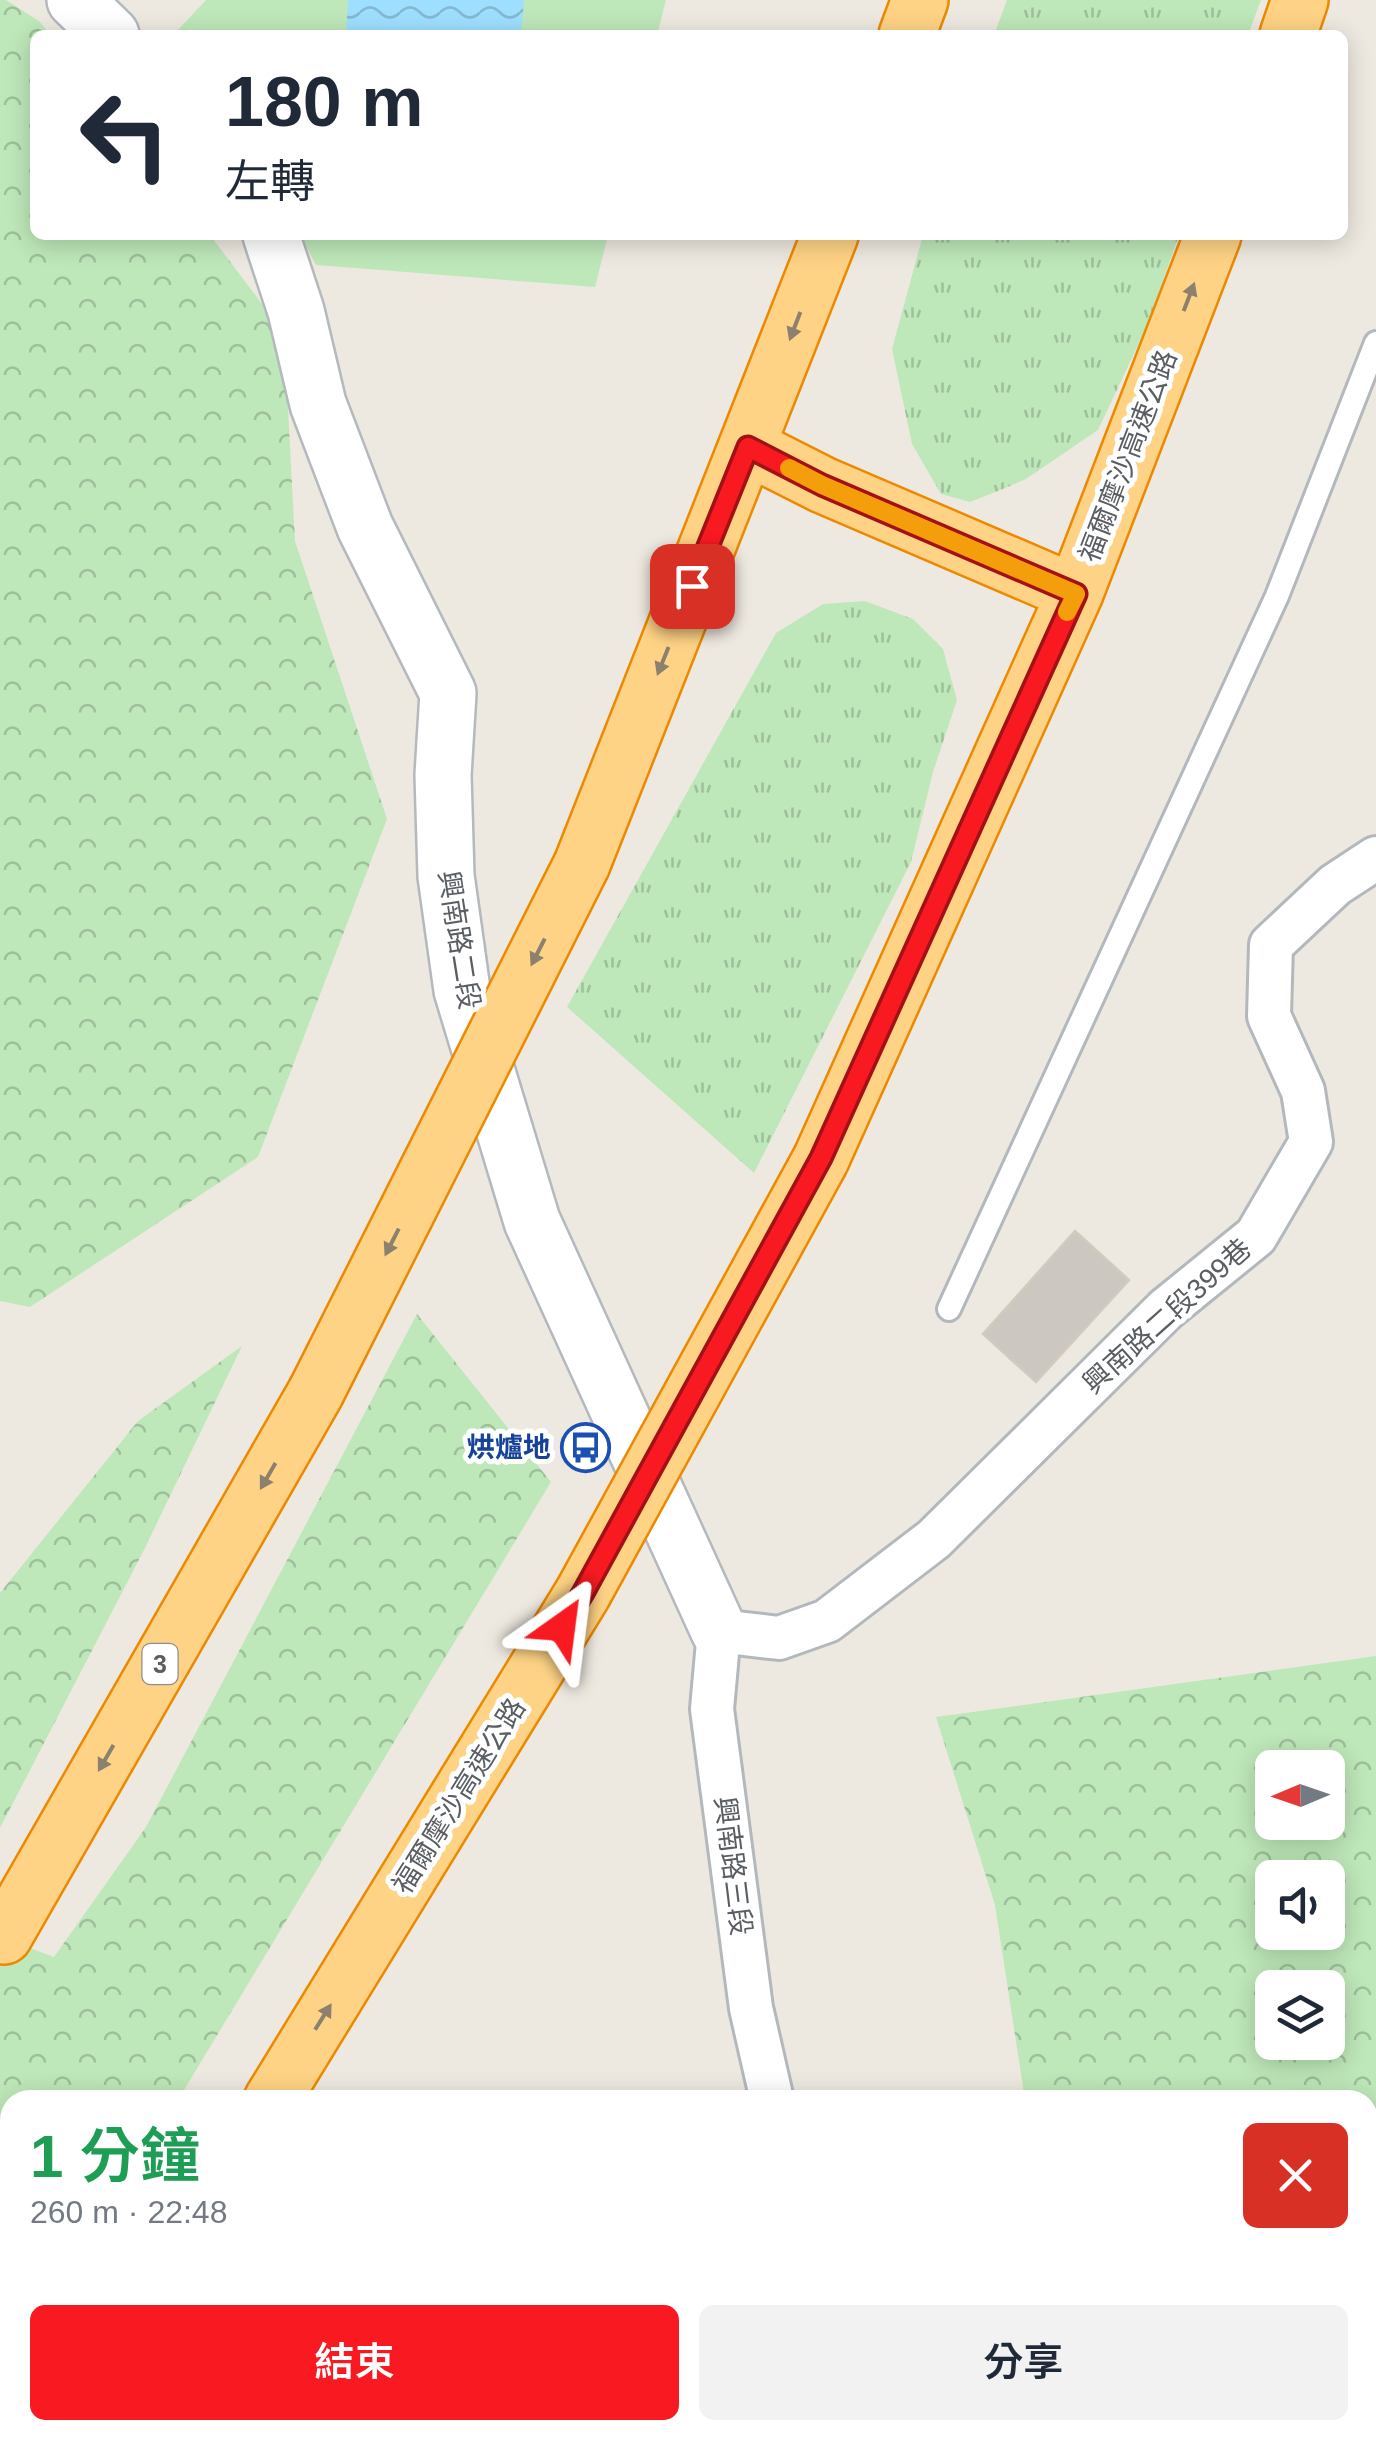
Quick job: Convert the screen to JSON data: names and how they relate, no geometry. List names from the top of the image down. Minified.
{"streets":{"highway":["福爾摩沙高速公路","3"],"street":["興南路二段","興南路二段399巷","興南路三段"]},"crossings":[["興南路二段","興南路二段399巷"],["興南路二段","興南路三段"],["興南路二段399巷","興南路三段"]],"places":{"bus stop":["烘爐地"]},"north":"left","page":{"turn":["180 m","左轉"],"heading":["1 分鐘","260 m · 22:48"],"buttons":["結束","分享"]}}
